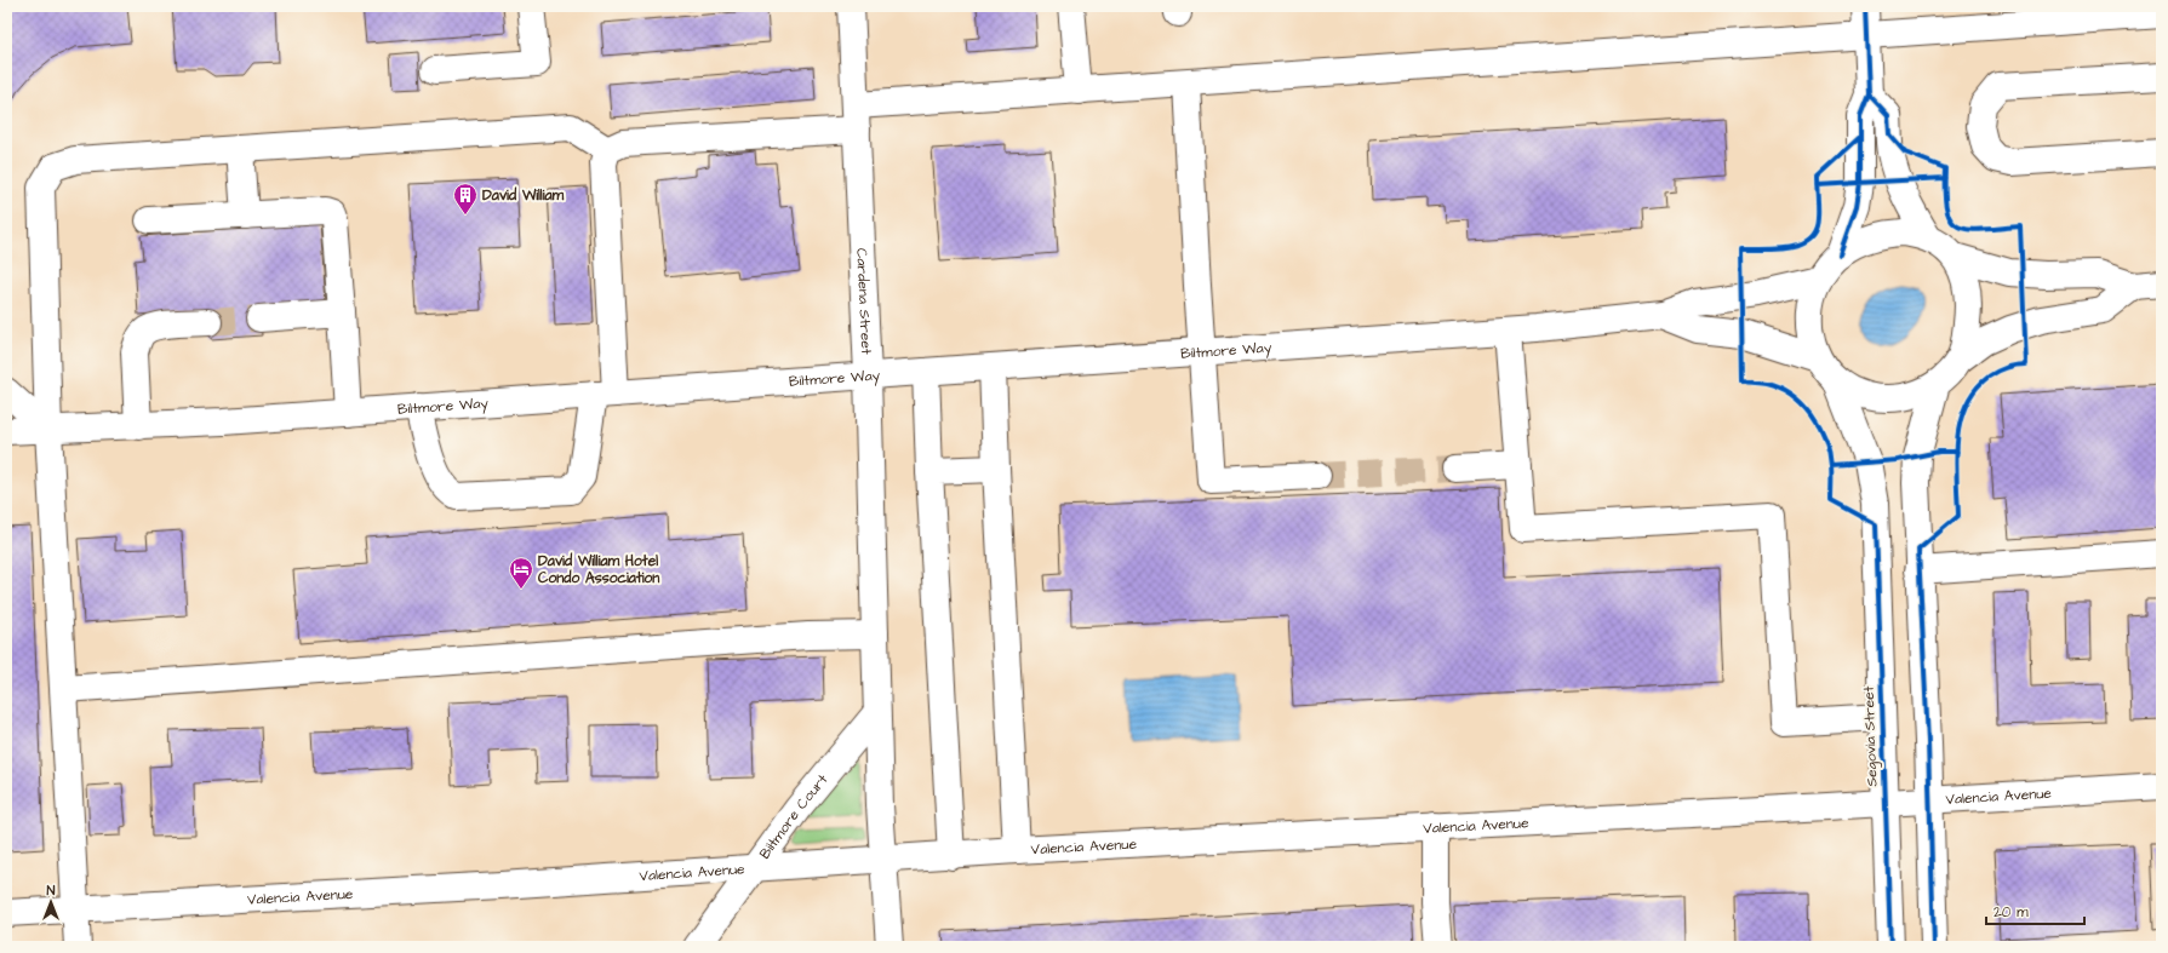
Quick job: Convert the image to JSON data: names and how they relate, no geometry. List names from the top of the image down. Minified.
{"streets":{"street":["Cardena Street","Biltmore Way","Segovia Street","Valencia Avenue","Biltmore Court"]},"crossings":[["Cardena Street","Biltmore Way"],["Cardena Street","Valencia Avenue"],["Cardena Street","Biltmore Court"],["Biltmore Way","Segovia Street"],["Segovia Street","Valencia Avenue"],["Valencia Avenue","Biltmore Court"]],"places":{"building":["David William"],"hotel":["David William Hotel Condo Association"]},"scale_bar":"20 m","north":"top"}
